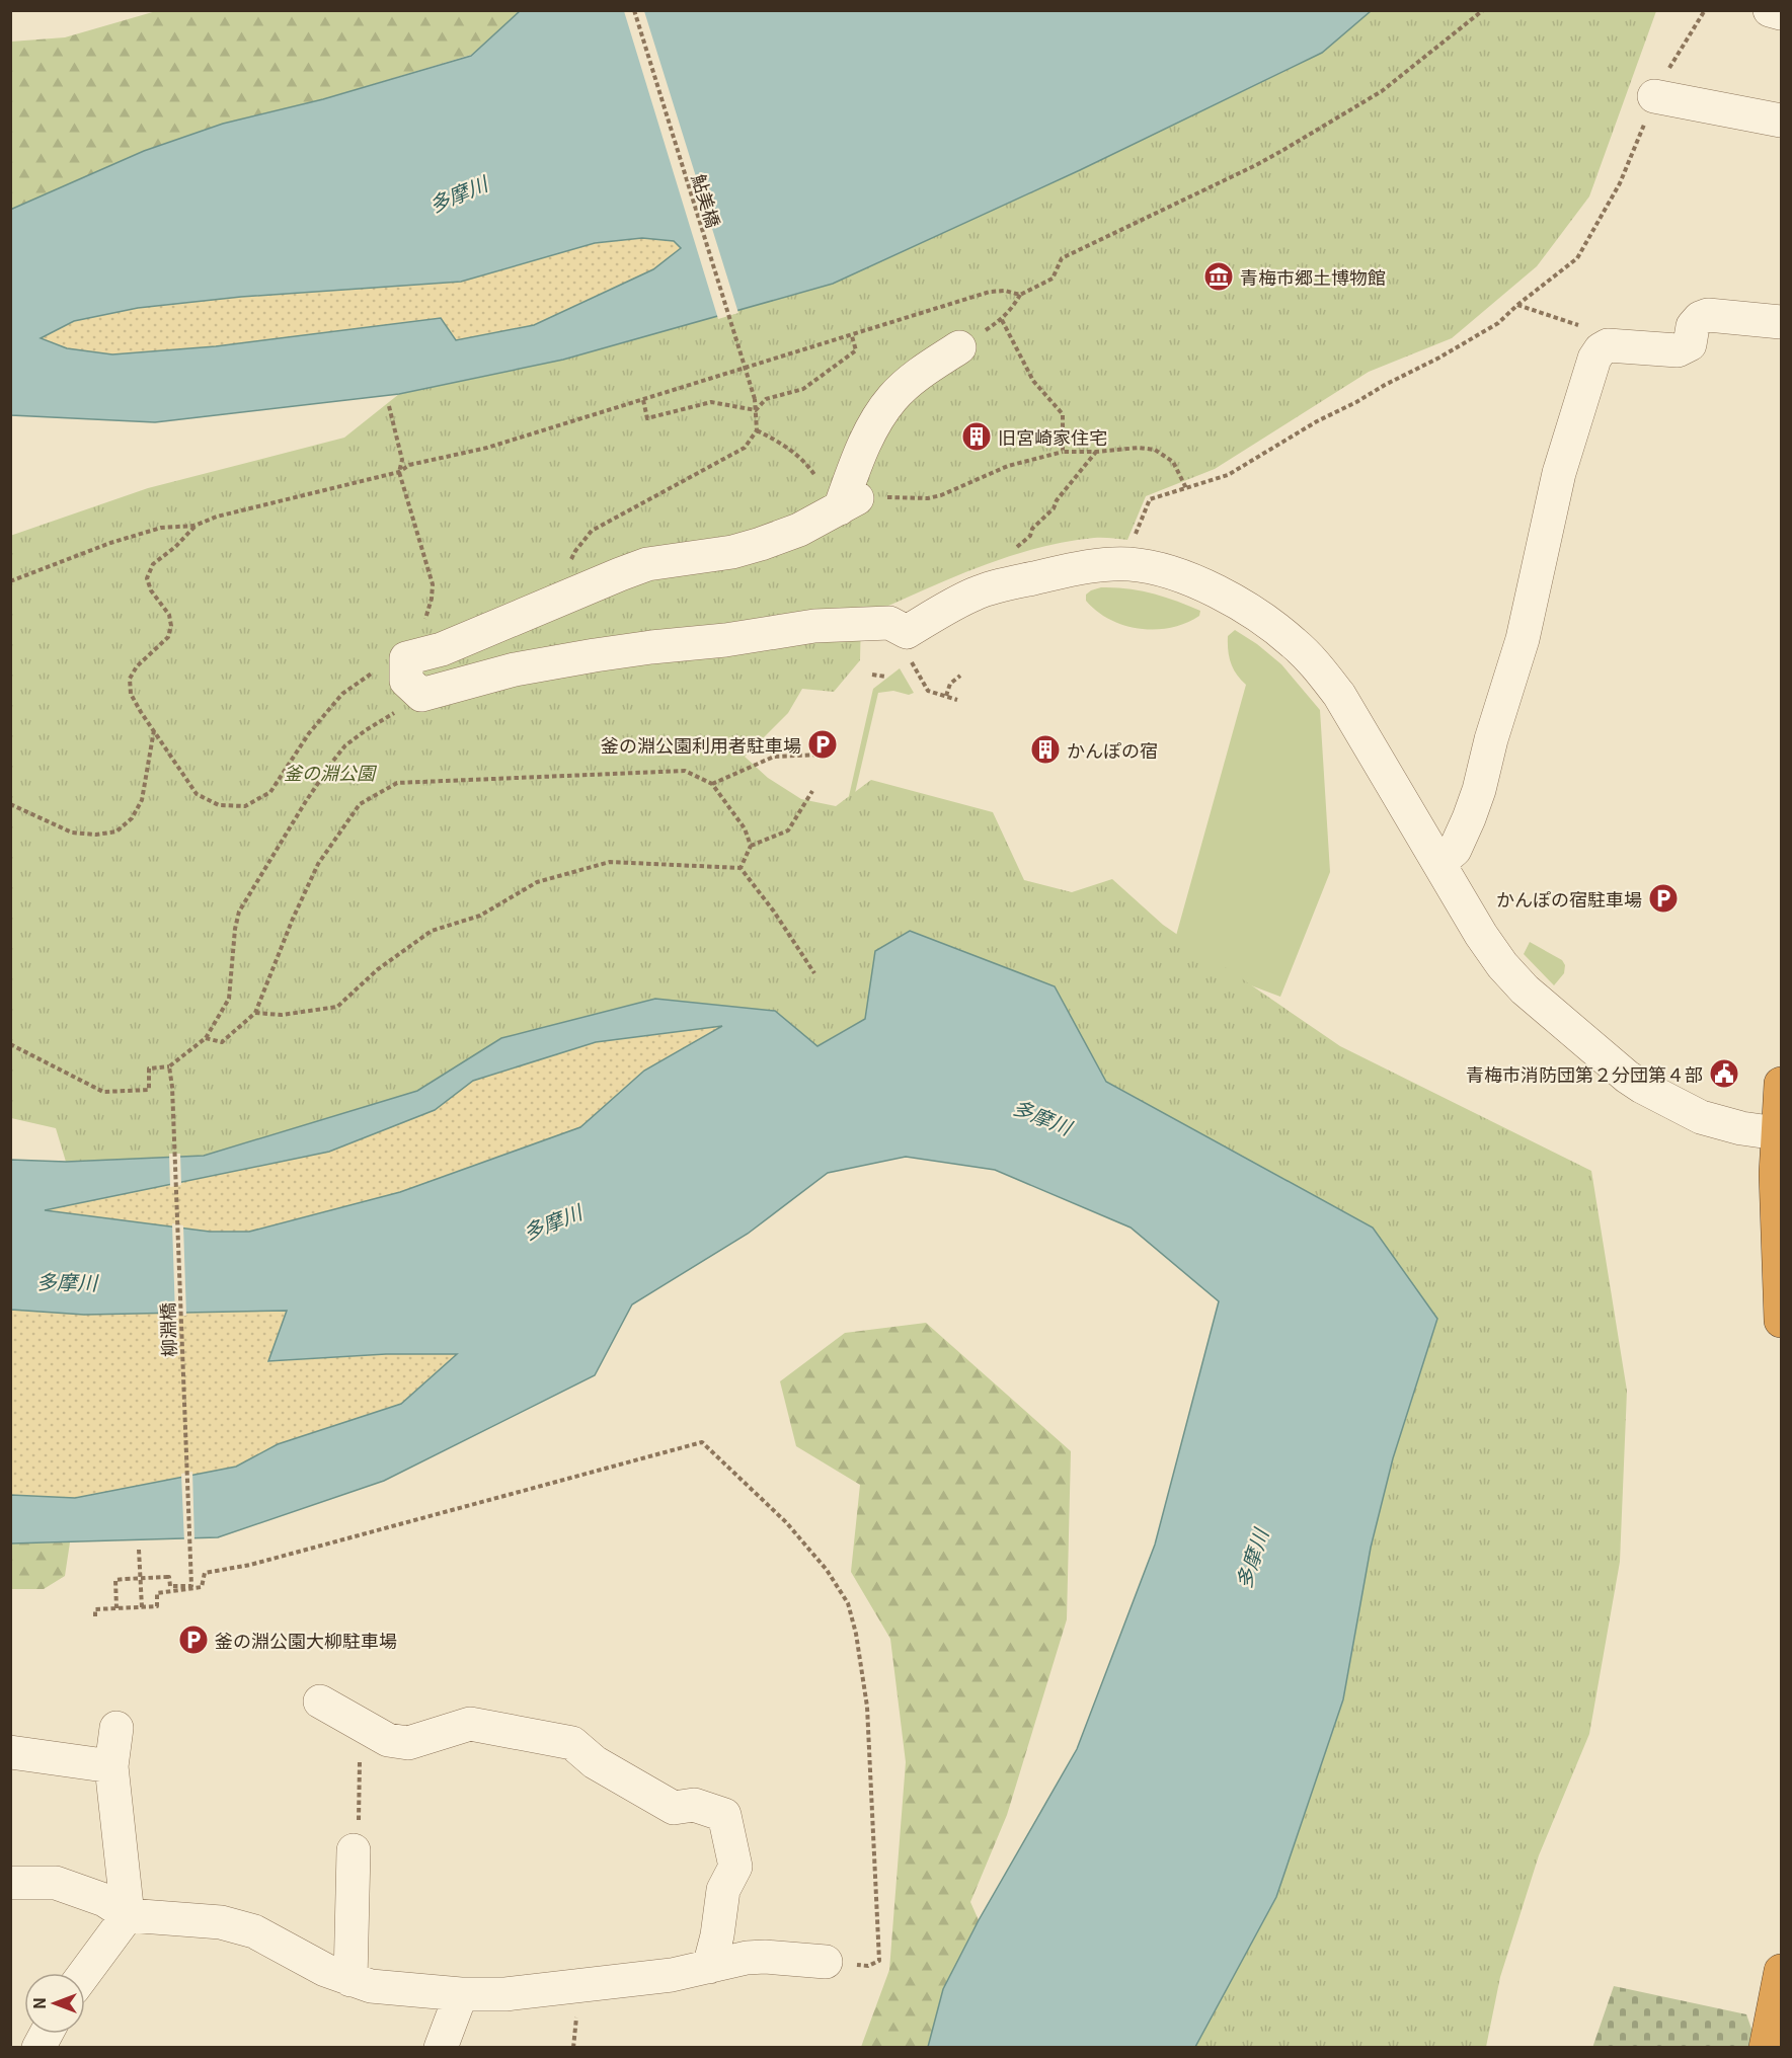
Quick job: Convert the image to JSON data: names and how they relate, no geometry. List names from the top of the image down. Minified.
{"streets":{"path":["鮎美橋","柳淵橋"]},"water":["多摩川"],"parks":["釜の淵公園"],"places":{"museum":["青梅市郷土博物館"],"building":["旧宮崎家住宅","かんぽの宿"],"parking":["釜の淵公園利用者駐車場","かんぽの宿駐車場","釜の淵公園大柳駐車場"],"public building":["青梅市消防団第２分団第４部"]},"north":"left"}
